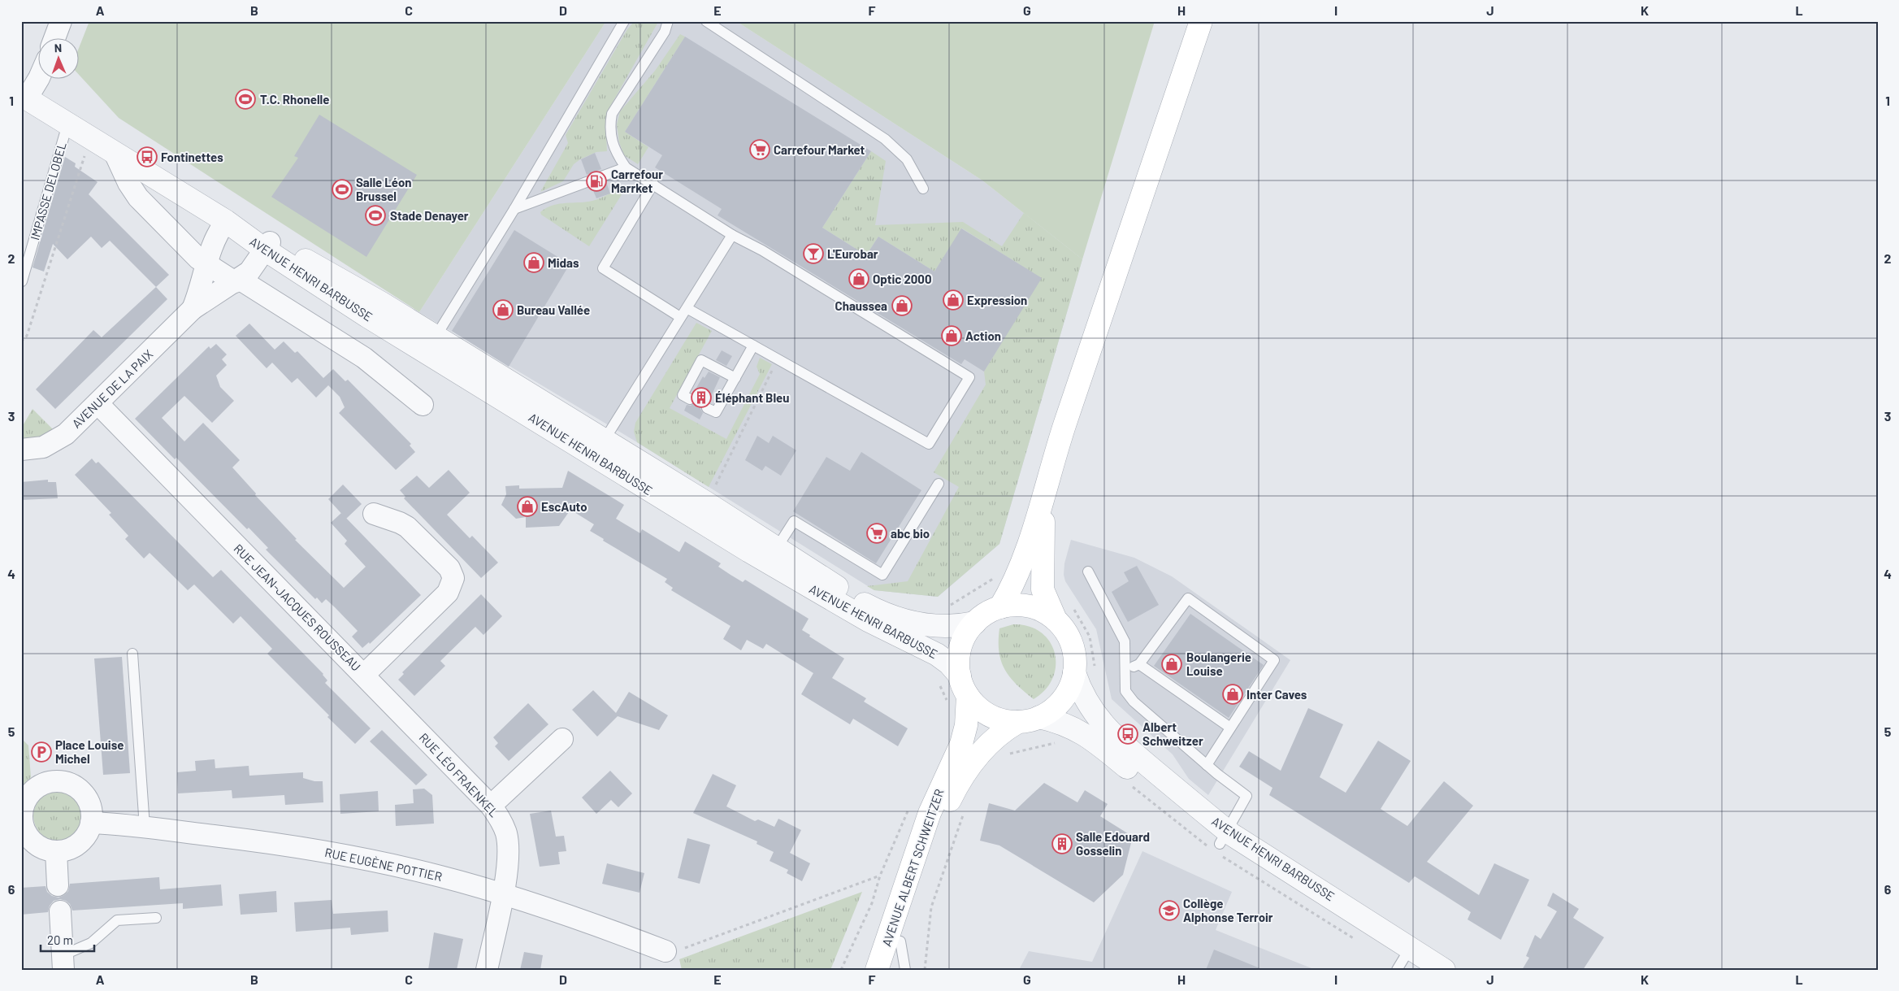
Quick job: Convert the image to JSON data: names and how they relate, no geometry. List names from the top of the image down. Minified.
{"streets":{"main road":["AVENUE ALBERT SCHWEITZER"],"street":["AVENUE HENRI BARBUSSE","AVENUE DE LA PAIX","RUE JEAN-JACQUES ROUSSEAU","RUE LÉO FRAENKEL","RUE EUGÈNE POTTIER"],"lane":["IMPASSE DELOBEL"]},"crossings":[["IMPASSE DELOBEL","AVENUE HENRI BARBUSSE"],["AVENUE HENRI BARBUSSE","AVENUE DE LA PAIX"],["AVENUE HENRI BARBUSSE","AVENUE ALBERT SCHWEITZER"],["AVENUE DE LA PAIX","RUE JEAN-JACQUES ROUSSEAU"],["RUE JEAN-JACQUES ROUSSEAU","RUE LÉO FRAENKEL"],["RUE LÉO FRAENKEL","RUE EUGÈNE POTTIER"]],"places":{"sports":["T.C. Rhonelle","Salle Léon Brussel","Stade Denayer"],"supermarket":["Carrefour Market","abc bio"],"bus stop":["Fontinettes","Albert Schweitzer"],"fuel station":["Carrefour Marrket"],"bar":["L'Eurobar"],"shop":["Midas","Optic 2000","Expression","Chaussea","Bureau Vallée","Action","EscAuto","Boulangerie Louise","Inter Caves"],"building":["Éléphant Bleu","Salle Edouard Gosselin"],"parking":["Place Louise Michel"],"school or university":["Collège Alphonse Terroir"]},"scale_bar":"20 m","north":"top","grid":{"columns":["A","B","C","D","E","F","G","H","I","J","K","L"],"rows":["1","2","3","4","5","6"]}}
